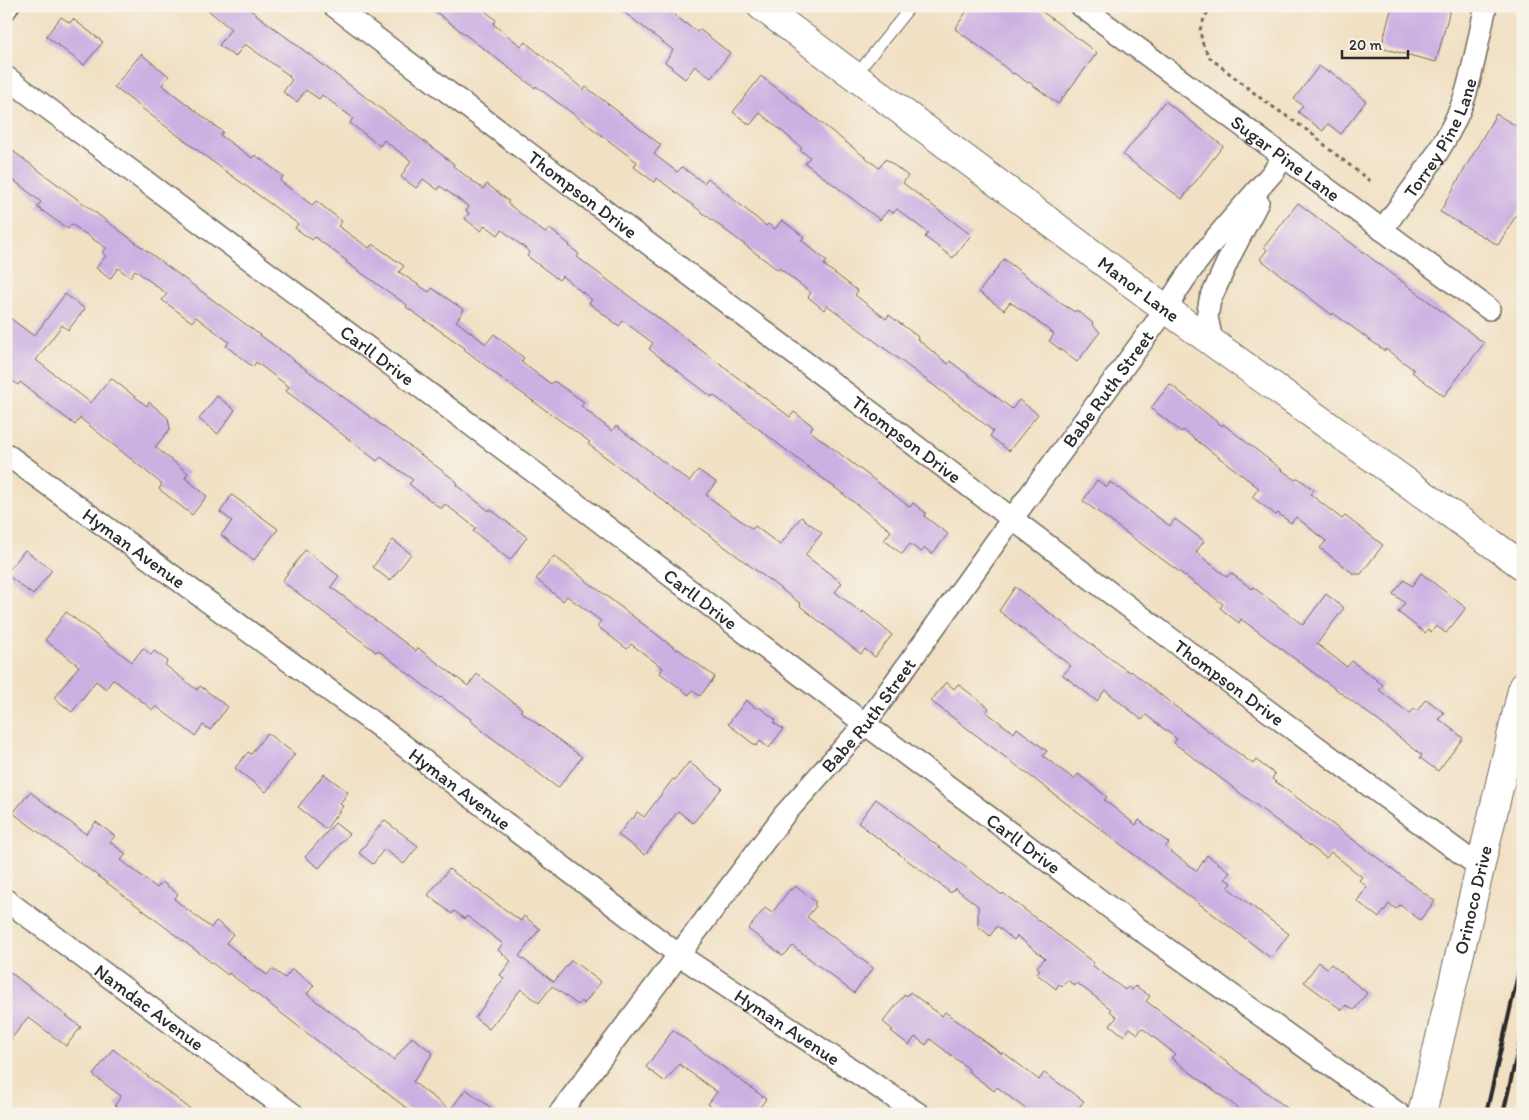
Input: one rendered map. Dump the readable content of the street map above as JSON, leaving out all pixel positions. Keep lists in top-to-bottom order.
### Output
{
  "streets": {
    "street": [
      "Torrey Pine Lane",
      "Sugar Pine Lane",
      "Thompson Drive",
      "Manor Lane",
      "Carll Drive",
      "Babe Ruth Street",
      "Hyman Avenue",
      "Orinoco Drive",
      "Namdac Avenue"
    ]
  },
  "crossings": [
    ["Torrey Pine Lane", "Sugar Pine Lane"],
    ["Sugar Pine Lane", "Babe Ruth Street"],
    ["Thompson Drive", "Babe Ruth Street"],
    ["Thompson Drive", "Orinoco Drive"],
    ["Manor Lane", "Babe Ruth Street"],
    ["Carll Drive", "Babe Ruth Street"],
    ["Babe Ruth Street", "Hyman Avenue"]
  ],
  "scale_bar": "20 m"
}
